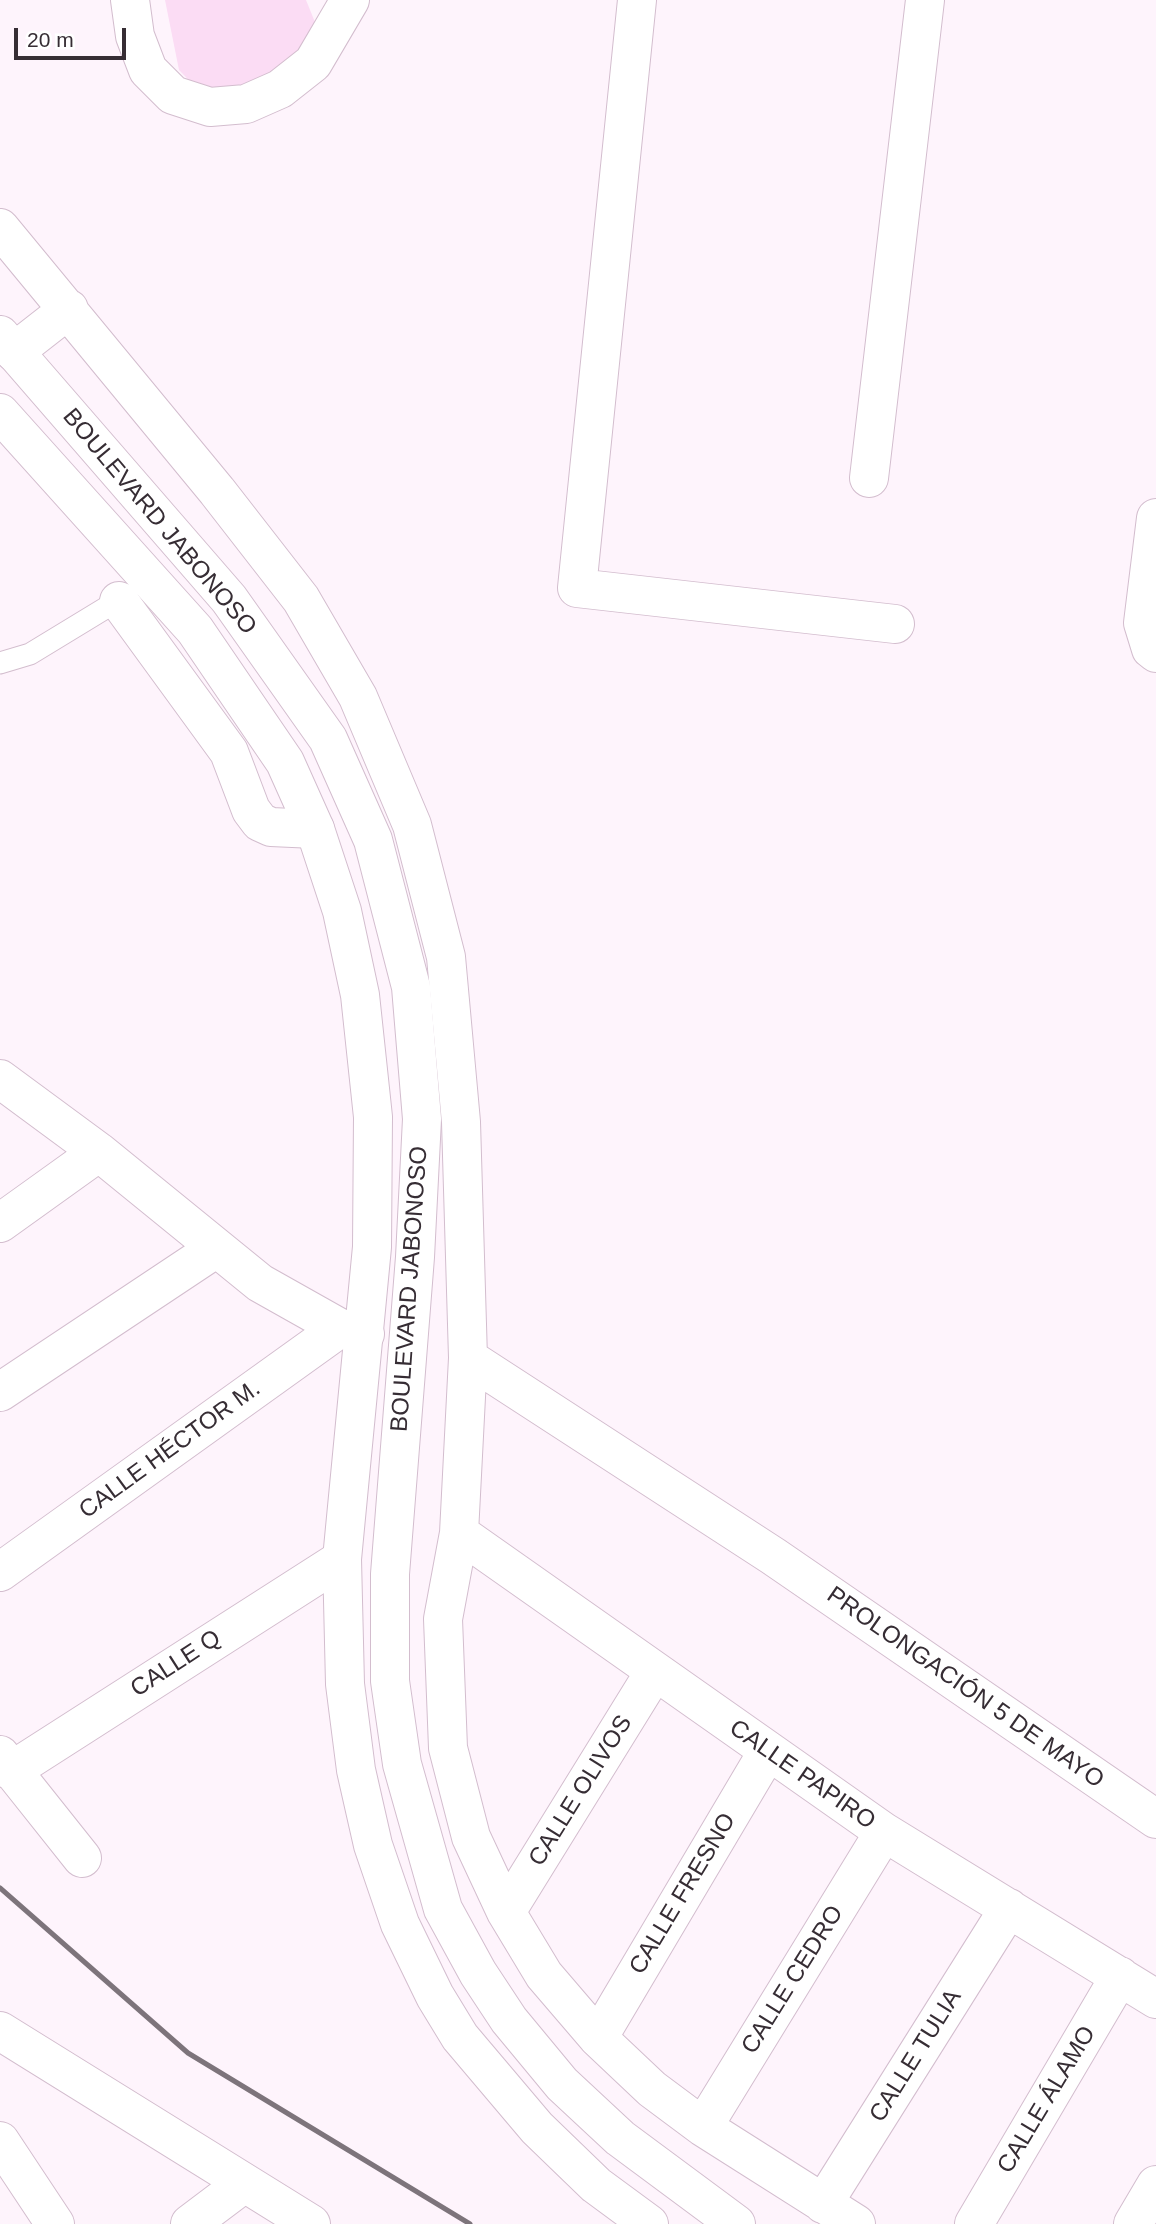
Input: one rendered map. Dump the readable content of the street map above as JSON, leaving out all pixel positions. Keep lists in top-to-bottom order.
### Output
{
  "streets": {
    "street": [
      "BOULEVARD JABONOSO",
      "CALLE HÉCTOR M.",
      "CALLE Q",
      "PROLONGACIÓN 5 DE MAYO",
      "CALLE PAPIRO",
      "CALLE OLIVOS",
      "CALLE FRESNO",
      "CALLE CEDRO",
      "CALLE TULIA",
      "CALLE ÁLAMO"
    ]
  },
  "crossings": [
    ["BOULEVARD JABONOSO", "CALLE HÉCTOR M."],
    ["BOULEVARD JABONOSO", "CALLE Q"],
    ["CALLE PAPIRO", "CALLE OLIVOS"],
    ["CALLE PAPIRO", "CALLE FRESNO"],
    ["CALLE PAPIRO", "CALLE CEDRO"],
    ["CALLE PAPIRO", "CALLE TULIA"],
    ["CALLE PAPIRO", "CALLE ÁLAMO"]
  ],
  "scale_bar": "20 m"
}
